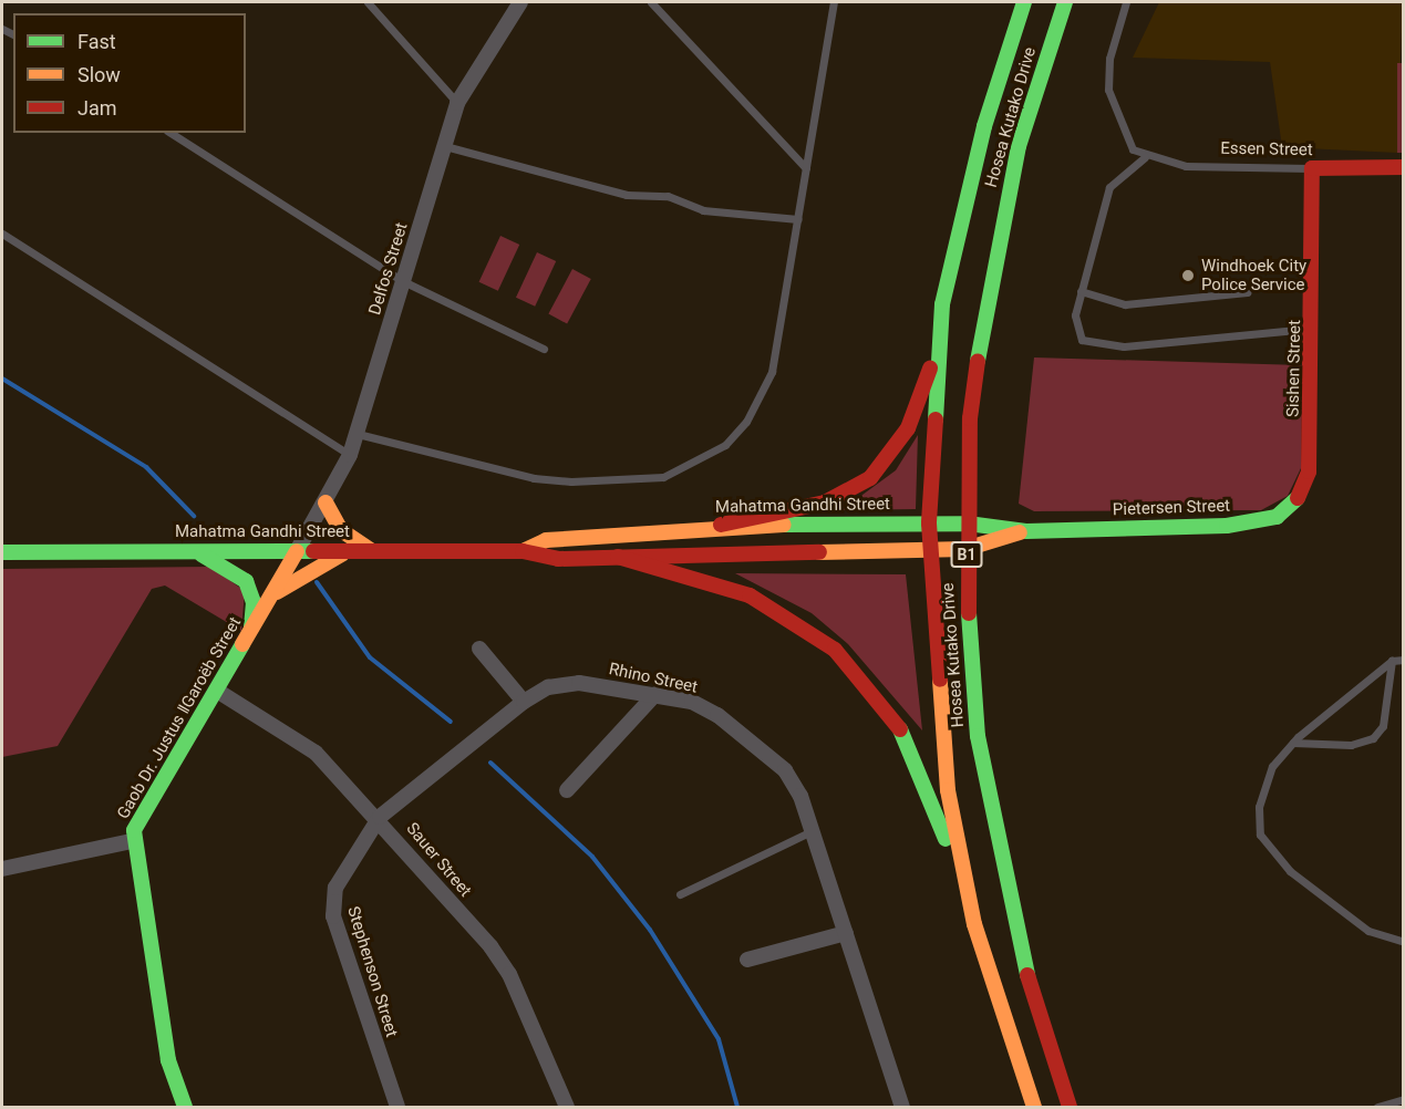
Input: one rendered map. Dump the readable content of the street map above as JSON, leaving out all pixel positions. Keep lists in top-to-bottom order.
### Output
{
  "streets": {
    "main road": [
      "Hosea Kutako Drive",
      "Essen Street",
      "Sishen Street",
      "Mahatma Gandhi Street",
      "Pietersen Street",
      "B1",
      "Gaob Dr. Justus ǁGaroëb Street"
    ],
    "street": [
      "Delfos Street",
      "Rhino Street",
      "Sauer Street",
      "Stephenson Street"
    ]
  },
  "crossings": [
    ["Hosea Kutako Drive", "Mahatma Gandhi Street"],
    ["Hosea Kutako Drive", "Pietersen Street"],
    ["Essen Street", "Sishen Street"],
    ["Delfos Street", "Mahatma Gandhi Street"],
    ["Delfos Street", "Gaob Dr. Justus ǁGaroëb Street"],
    ["Sishen Street", "Pietersen Street"],
    ["Mahatma Gandhi Street", "Pietersen Street"],
    ["Mahatma Gandhi Street", "Gaob Dr. Justus ǁGaroëb Street"],
    ["Rhino Street", "Sauer Street"],
    ["Rhino Street", "Stephenson Street"],
    ["Gaob Dr. Justus ǁGaroëb Street", "Sauer Street"],
    ["Sauer Street", "Stephenson Street"]
  ],
  "places": ["Windhoek City Police Service"],
  "legend": ["Fast", "Slow", "Jam"]
}
